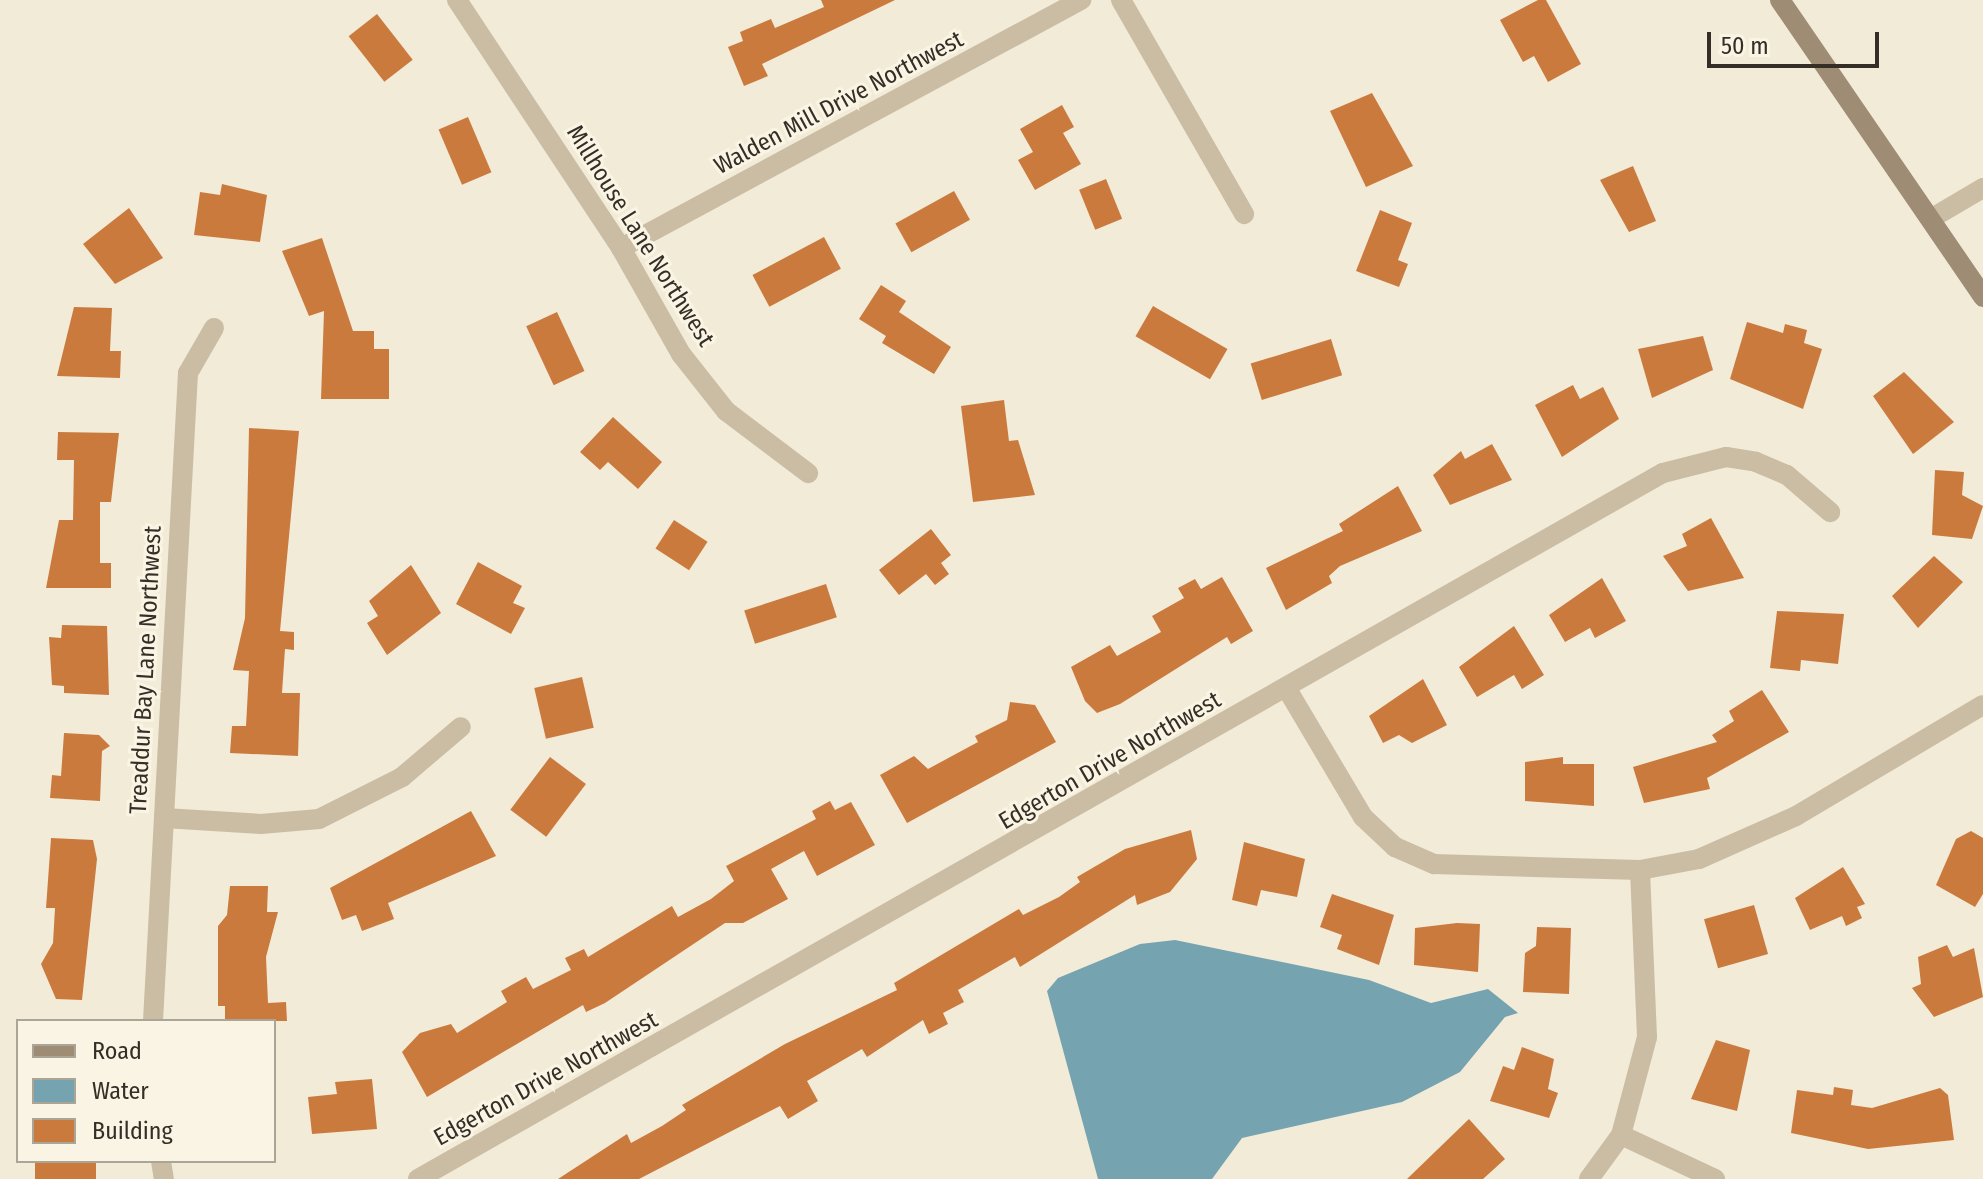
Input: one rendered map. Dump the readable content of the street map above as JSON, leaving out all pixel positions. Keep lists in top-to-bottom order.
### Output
{
  "streets": {
    "street": [
      "Walden Mill Drive Northwest",
      "Millhouse Lane Northwest",
      "Treaddur Bay Lane Northwest",
      "Edgerton Drive Northwest"
    ]
  },
  "crossings": [
    ["Walden Mill Drive Northwest", "Millhouse Lane Northwest"]
  ],
  "legend": ["Road", "Water", "Building"],
  "scale_bar": "50 m"
}
